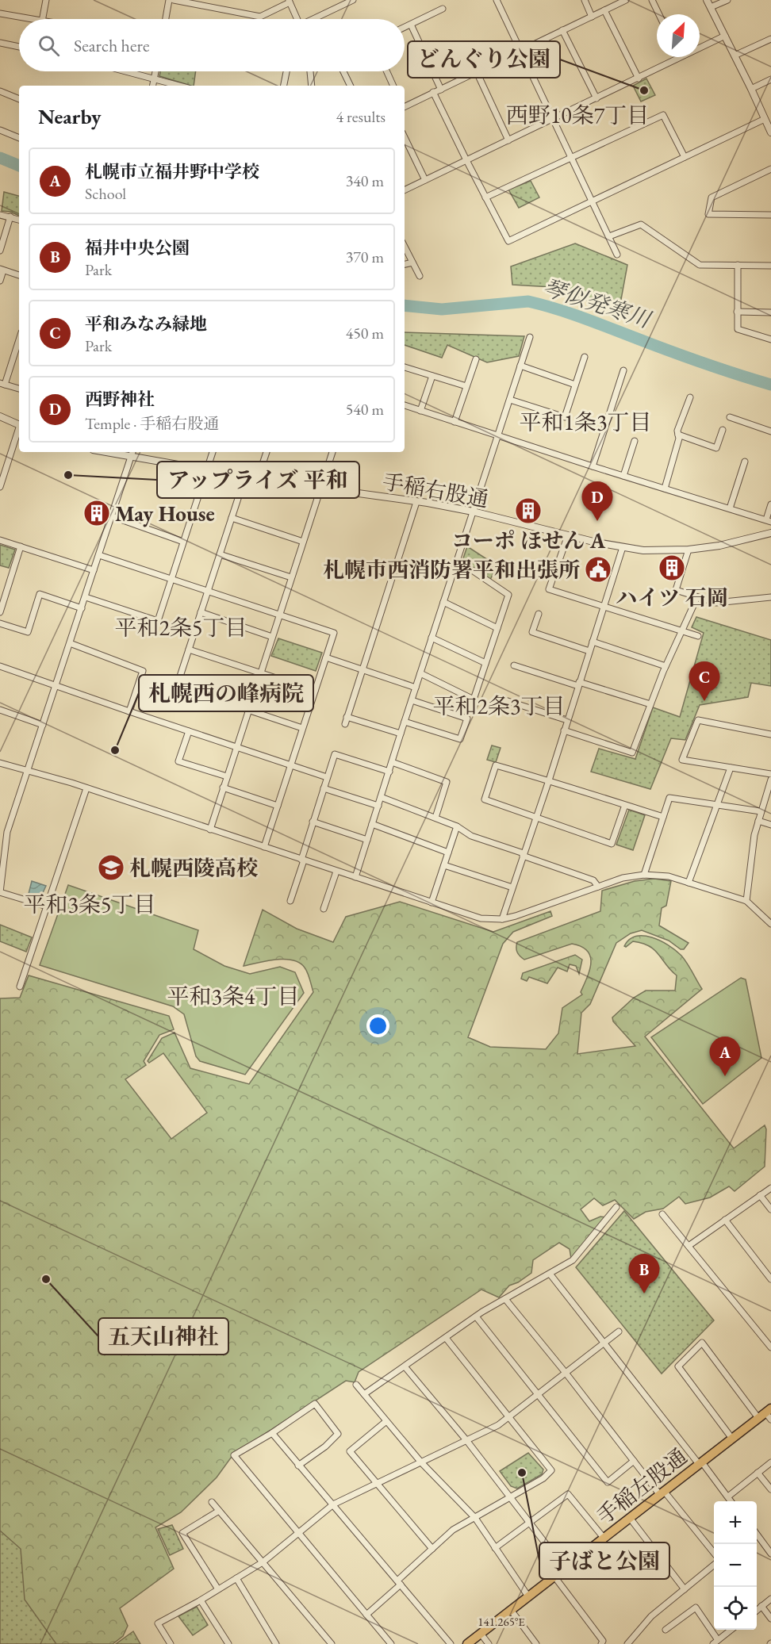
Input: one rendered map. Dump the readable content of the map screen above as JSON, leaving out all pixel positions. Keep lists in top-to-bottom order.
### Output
{
  "streets": {
    "main road": ["手稲左股通"],
    "street": ["手稲右股通"]
  },
  "districts": [
    "西野10条7丁目",
    "平和1条3丁目",
    "平和2条5丁目",
    "平和2条3丁目",
    "平和3条5丁目",
    "平和3条4丁目"
  ],
  "water": ["琴似発寒川"],
  "places": {
    "other": [
      "どんぐり公園",
      "アップライズ 平和",
      "札幌西の峰病院",
      "五天山神社",
      "子ばと公園"
    ],
    "building": ["コーポ ほせん A", "May House", "ハイツ 石岡"],
    "public building": ["札幌市西消防署平和出張所"],
    "school or university": ["札幌西陵高校"]
  },
  "north": "top right",
  "page": {
    "search": "Search here",
    "heading": ["Nearby", "4 results"],
    "list": [
      {
        "mark": "A",
        "name": "札幌市立福井野中学校",
        "note": "School",
        "value": "340 m"
      },
      {
        "mark": "B",
        "name": "福井中央公園",
        "note": "Park",
        "value": "370 m"
      },
      {
        "mark": "C",
        "name": "平和みなみ緑地",
        "note": "Park",
        "value": "450 m"
      },
      {
        "mark": "D",
        "name": "西野神社",
        "note": "Temple · 手稲右股通",
        "value": "540 m"
      }
    ],
    "pins": [
      "D",
      "C",
      "A",
      "B"
    ],
    "map_buttons": ["+", "−"]
  },
  "coordinates": ["141.265°E"]
}
